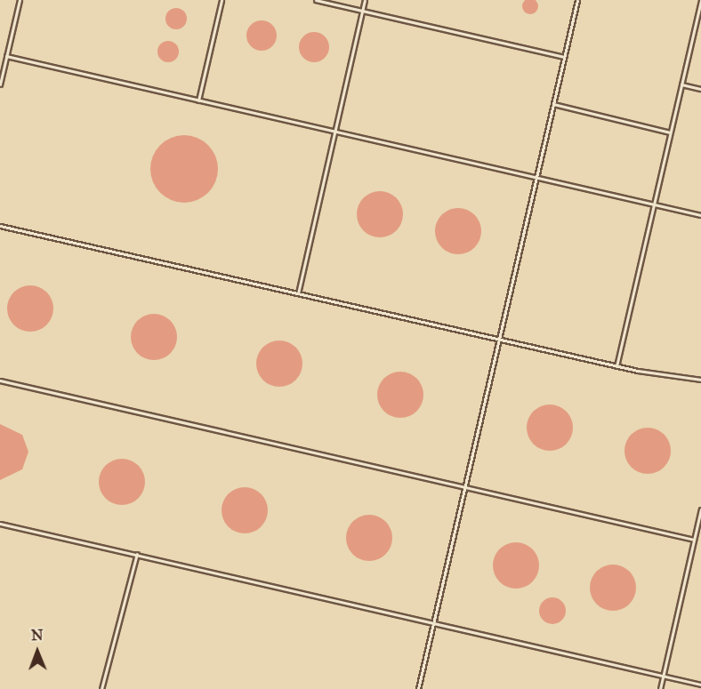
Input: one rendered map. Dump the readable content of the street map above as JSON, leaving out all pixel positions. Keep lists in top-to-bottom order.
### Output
{
  "north": "top"
}
